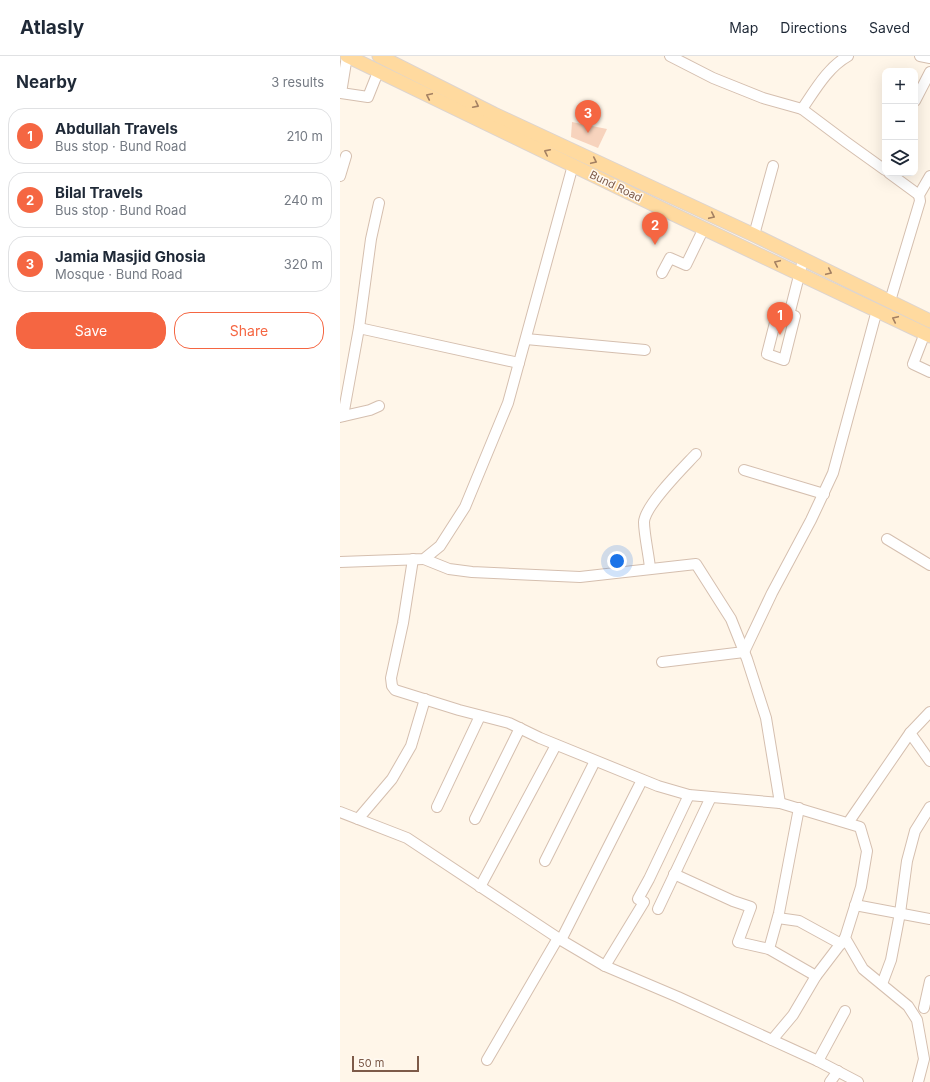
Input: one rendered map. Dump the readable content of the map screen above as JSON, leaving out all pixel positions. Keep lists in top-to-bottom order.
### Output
{
  "streets": {
    "main road": ["Bund Road"]
  },
  "scale_bar": "50 m",
  "page": {
    "header": "Atlasly",
    "nav": ["Map", "Directions", "Saved"],
    "heading": ["Nearby", "3 results"],
    "map_buttons": ["+", "−"],
    "pins": ["3", "2", "1"],
    "list": [
      {
        "mark": "1",
        "name": "Abdullah Travels",
        "note": "Bus stop · Bund Road",
        "value": "210 m"
      },
      {
        "mark": "2",
        "name": "Bilal Travels",
        "note": "Bus stop · Bund Road",
        "value": "240 m"
      },
      {
        "mark": "3",
        "name": "Jamia Masjid Ghosia",
        "note": "Mosque · Bund Road",
        "value": "320 m"
      }
    ],
    "buttons": ["Save", "Share"],
    "scale": "50 m"
  }
}
